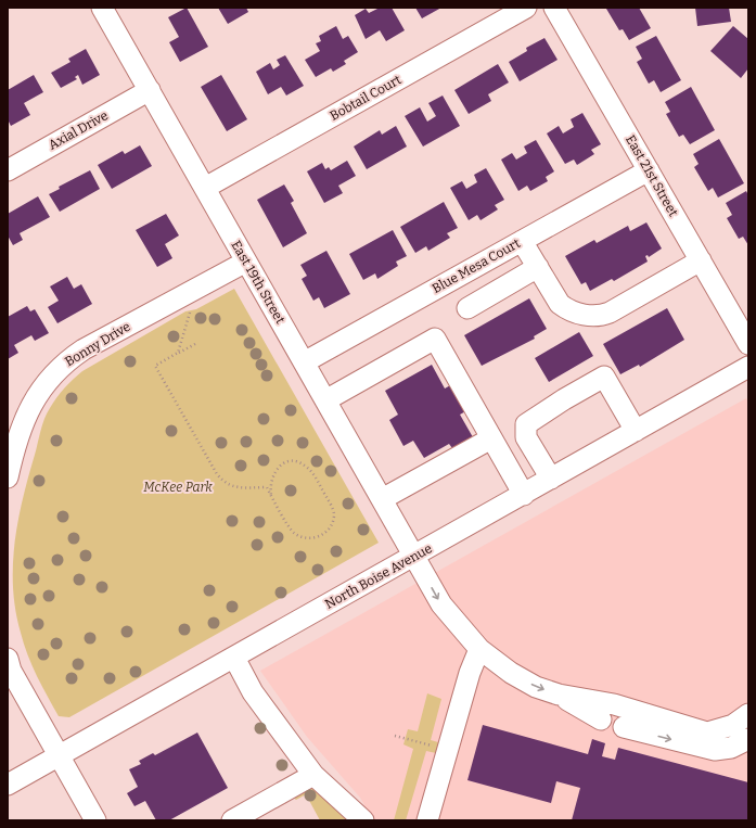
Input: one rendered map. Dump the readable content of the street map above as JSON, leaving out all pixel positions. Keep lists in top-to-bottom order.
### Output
{
  "streets": {
    "street": [
      "Bobtail Court",
      "Axial Drive",
      "East 21st Street",
      "Blue Mesa Court",
      "East 19th Street",
      "Bonny Drive",
      "North Boise Avenue"
    ]
  },
  "crossings": [
    ["Bobtail Court", "East 19th Street"],
    ["Axial Drive", "East 19th Street"],
    ["East 21st Street", "Blue Mesa Court"],
    ["Blue Mesa Court", "East 19th Street"],
    ["East 19th Street", "Bonny Drive"],
    ["East 19th Street", "North Boise Avenue"]
  ],
  "parks": ["McKee Park"]
}
